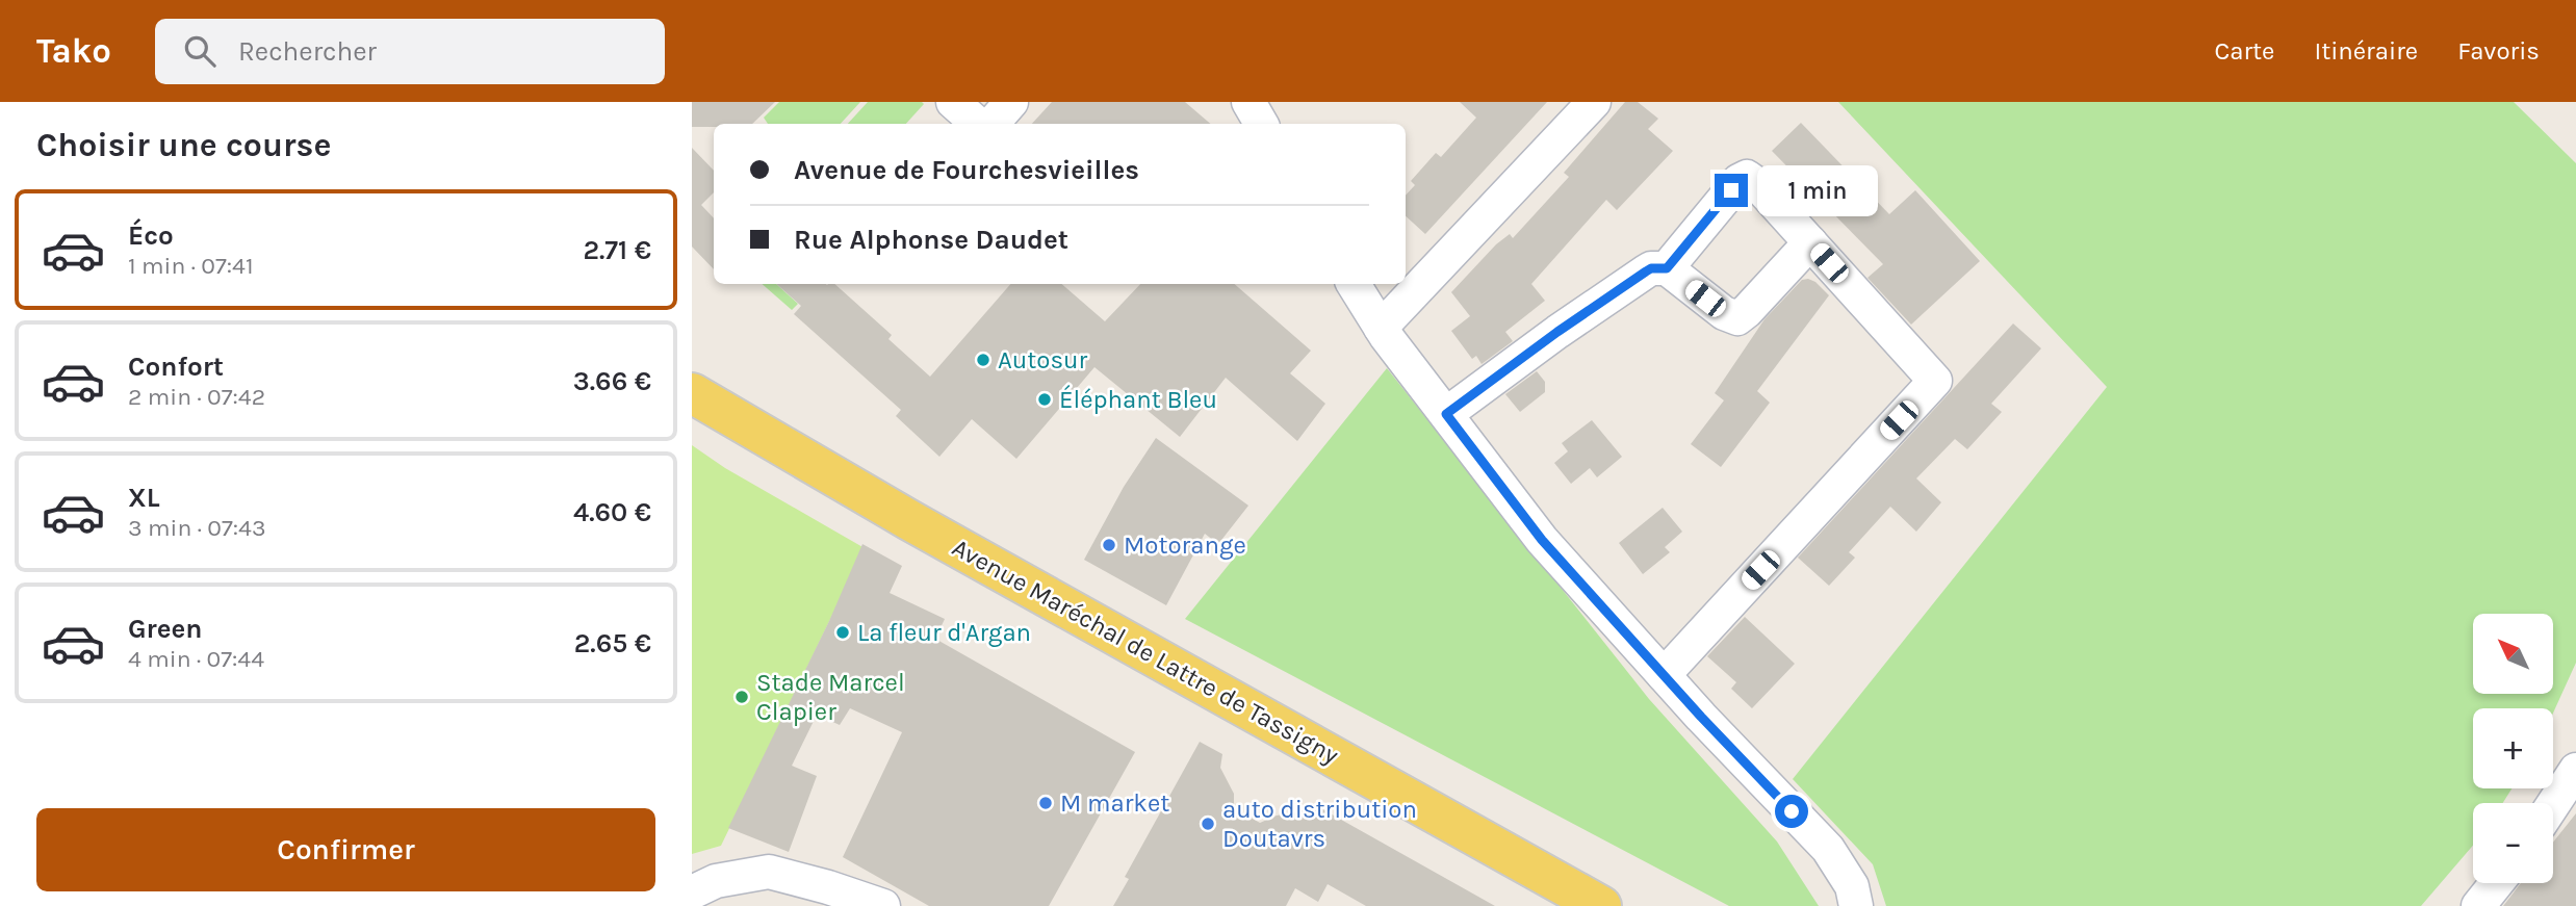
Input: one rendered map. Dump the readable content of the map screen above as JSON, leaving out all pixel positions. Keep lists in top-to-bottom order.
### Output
{
  "streets": {
    "main road": ["Avenue Maréchal de Lattre de Tassigny"]
  },
  "places": [
    "Autosur",
    "Éléphant Bleu",
    "Motorange",
    "La fleur d'Argan",
    "Stade Marcel Clapier",
    "M market",
    "auto distribution Doutavrs"
  ],
  "north": "top left",
  "page": {
    "header": "Tako",
    "search": "Rechercher",
    "nav": ["Carte", "Itinéraire", "Favoris"],
    "heading": "Choisir une course",
    "banner": ["Avenue de Fourchesvieilles", "Rue Alphonse Daudet"],
    "bubble": "1 min",
    "list": [
      {
        "name": "Éco",
        "note": "1 min · 07:41",
        "value": "2.71 €"
      },
      {
        "name": "Confort",
        "note": "2 min · 07:42",
        "value": "3.66 €"
      },
      {
        "name": "XL",
        "note": "3 min · 07:43",
        "value": "4.60 €"
      },
      {
        "name": "Green",
        "note": "4 min · 07:44",
        "value": "2.65 €"
      }
    ],
    "map_buttons": ["+", "−"],
    "buttons": "Confirmer"
  }
}
